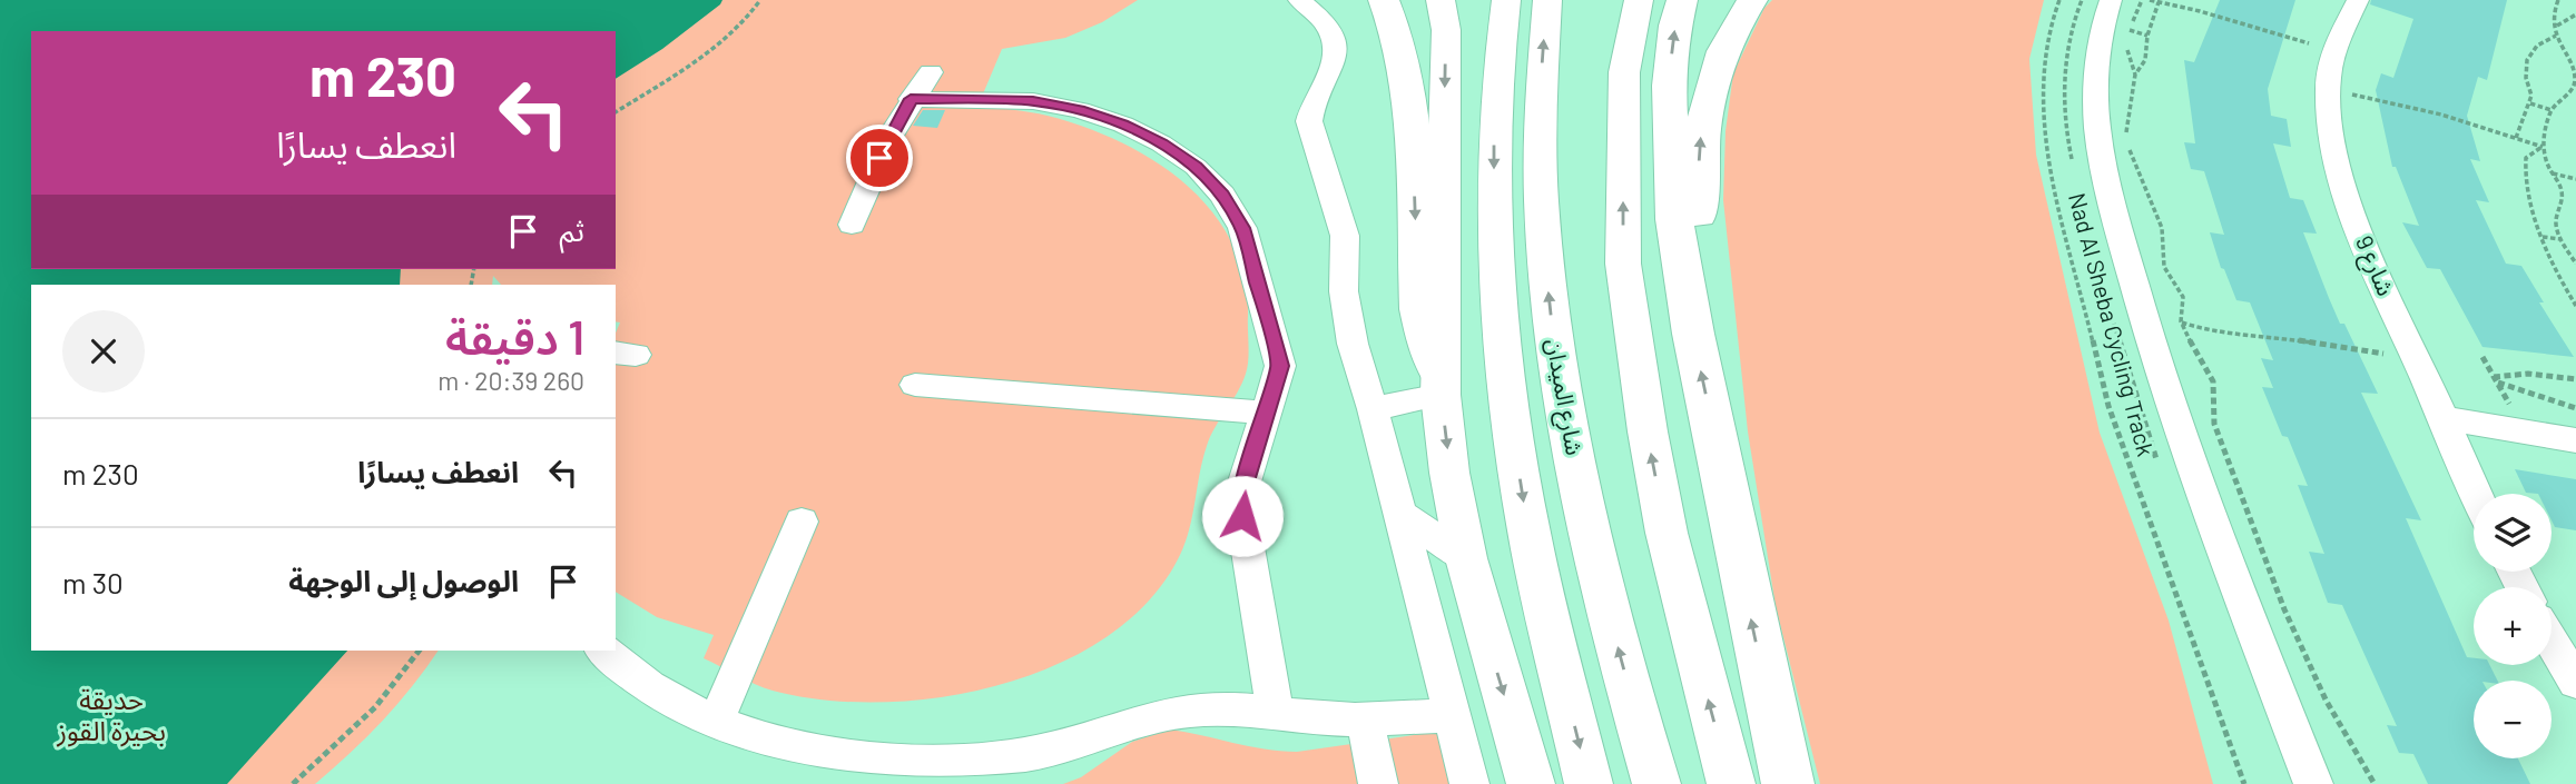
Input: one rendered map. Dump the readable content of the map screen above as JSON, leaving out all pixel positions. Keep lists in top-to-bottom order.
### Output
{
  "streets": {
    "main road": ["شارع الميدان"],
    "street": ["شارع 9"],
    "path": ["Nad Al Sheba Cycling Track"]
  },
  "parks": ["حديقة بحيرة القوز"],
  "page": {
    "turn": ["230 m", "انعطف يسارًا"],
    "then": "ثم",
    "heading": ["1 دقيقة", "260 m · 20:39"],
    "list": [
      {
        "name": "انعطف يسارًا",
        "value": "230 m"
      },
      {
        "name": "الوصول إلى الوجهة",
        "value": "30 m"
      }
    ],
    "map_buttons": ["+", "−"]
  }
}
